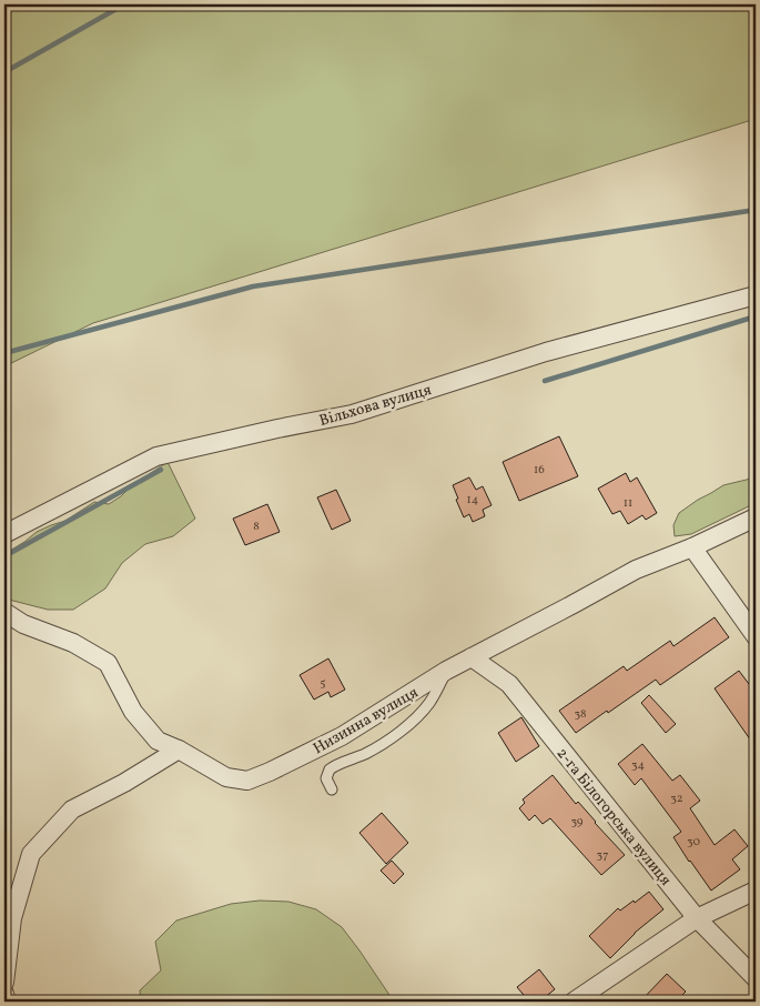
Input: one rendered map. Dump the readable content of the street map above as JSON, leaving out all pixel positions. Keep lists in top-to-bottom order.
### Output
{
  "streets": {
    "street": ["Вільхова вулиця", "Низинна вулиця", "2-га Білогорська вулиця"]
  },
  "crossings": [
    ["Низинна вулиця", "2-га Білогорська вулиця"]
  ],
  "house_numbers": [
    "16",
    "14",
    "11",
    "8",
    "5",
    "38",
    "34",
    "32",
    "39",
    "30",
    "37"
  ]
}
